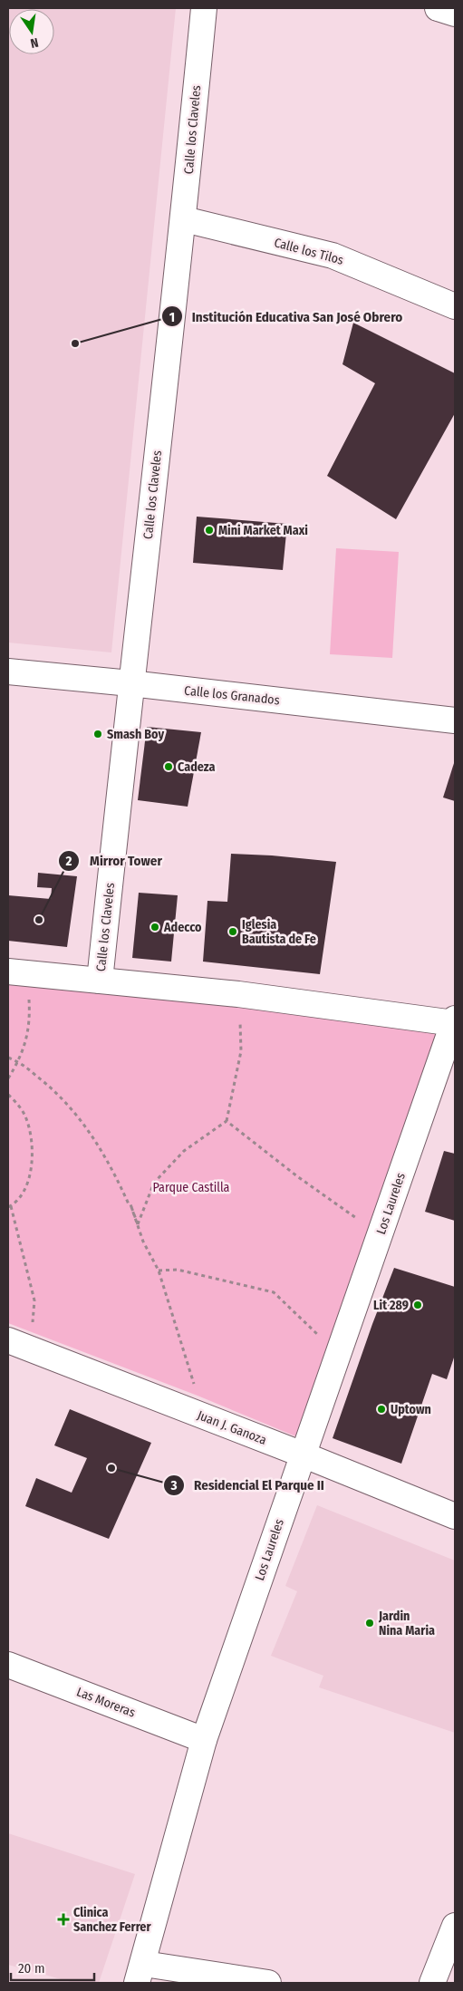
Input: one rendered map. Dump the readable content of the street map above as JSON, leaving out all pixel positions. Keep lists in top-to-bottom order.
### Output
{
  "streets": {
    "street": [
      "Calle los Claveles",
      "Calle los Tilos",
      "Calle los Granados",
      "Los Laureles",
      "Juan J. Ganoza",
      "Las Moreras"
    ]
  },
  "crossings": [
    ["Calle los Claveles", "Calle los Tilos"],
    ["Calle los Claveles", "Calle los Granados"],
    ["Los Laureles", "Juan J. Ganoza"],
    ["Los Laureles", "Las Moreras"]
  ],
  "parks": ["Parque Castilla"],
  "places": {
    "other": [
      "Institución Educativa San José Obrero",
      "Mini Market Maxi",
      "Smash Boy",
      "Cadeza",
      "Mirror Tower",
      "Adecco",
      "Iglesia Bautista de Fe",
      "Lit 289",
      "Uptown",
      "Residencial El Parque II",
      "Jardin Nina Maria"
    ],
    "health": ["Clinica Sanchez Ferrer"]
  },
  "scale_bar": "20 m",
  "north": "bottom"
}
